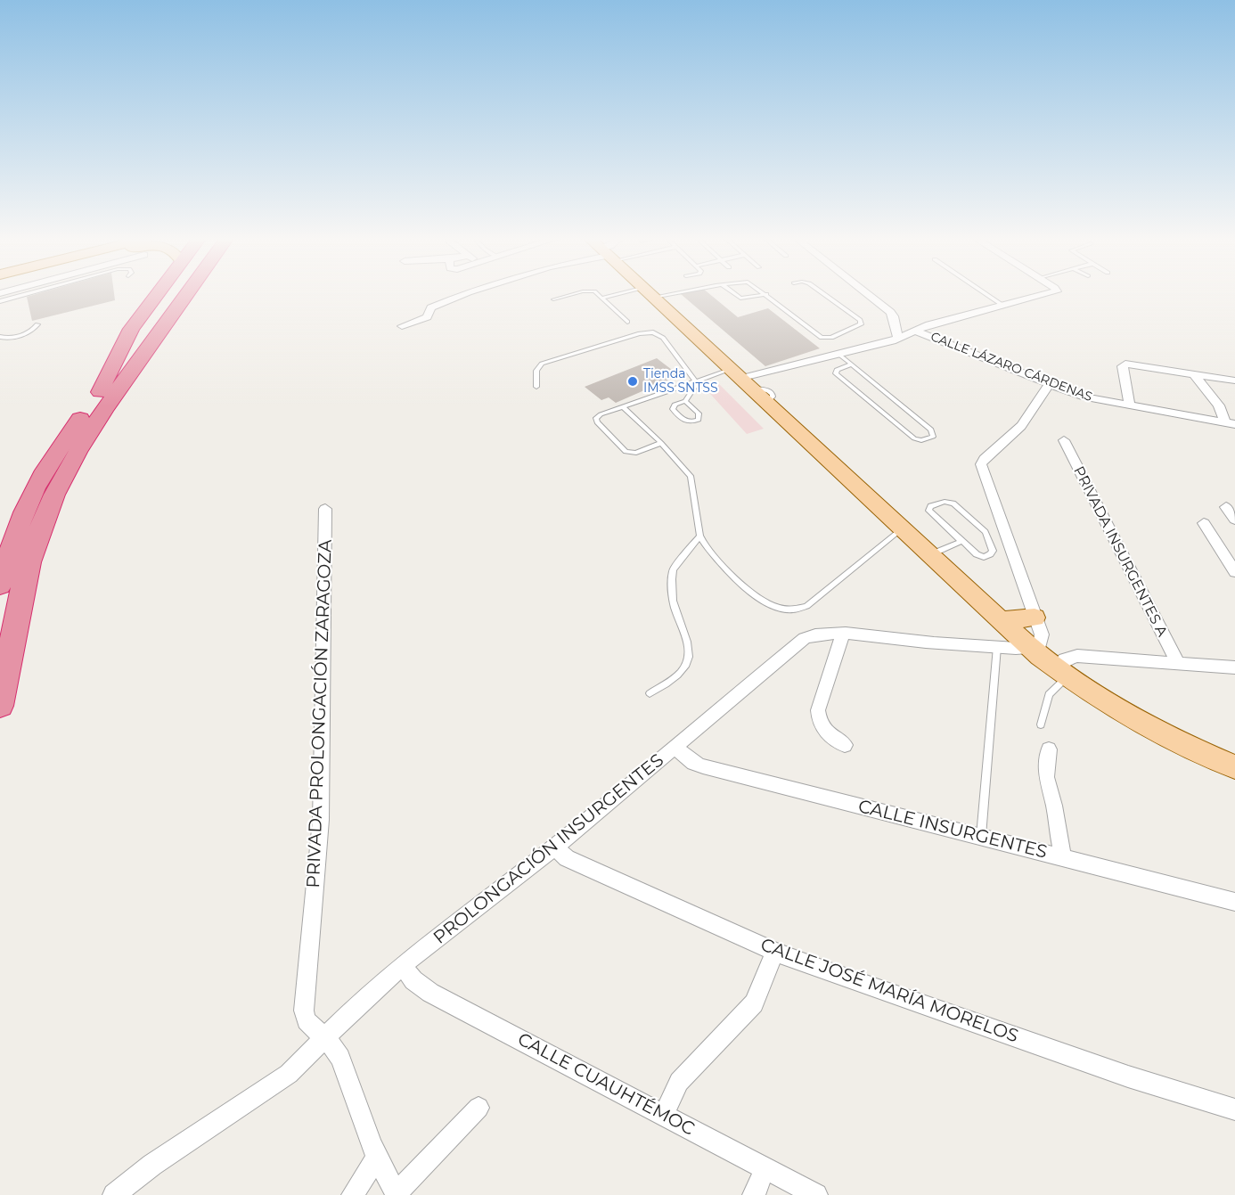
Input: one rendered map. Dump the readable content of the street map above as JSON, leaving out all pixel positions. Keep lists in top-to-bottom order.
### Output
{
  "streets": {
    "street": [
      "CALLE LÁZARO CÁRDENAS",
      "PRIVADA INSURGENTES A",
      "PRIVADA PROLONGACIÓN ZARAGOZA",
      "CALLE INSURGENTES",
      "PROLONGACIÓN INSURGENTES",
      "CALLE JOSÉ MARÍA MORELOS",
      "CALLE CUAUHTÉMOC"
    ]
  },
  "crossings": [
    ["PRIVADA PROLONGACIÓN ZARAGOZA", "PROLONGACIÓN INSURGENTES"],
    ["CALLE INSURGENTES", "PROLONGACIÓN INSURGENTES"],
    ["PROLONGACIÓN INSURGENTES", "CALLE JOSÉ MARÍA MORELOS"],
    ["PROLONGACIÓN INSURGENTES", "CALLE CUAUHTÉMOC"]
  ],
  "places": ["Tienda IMSS SNTSS"]
}
